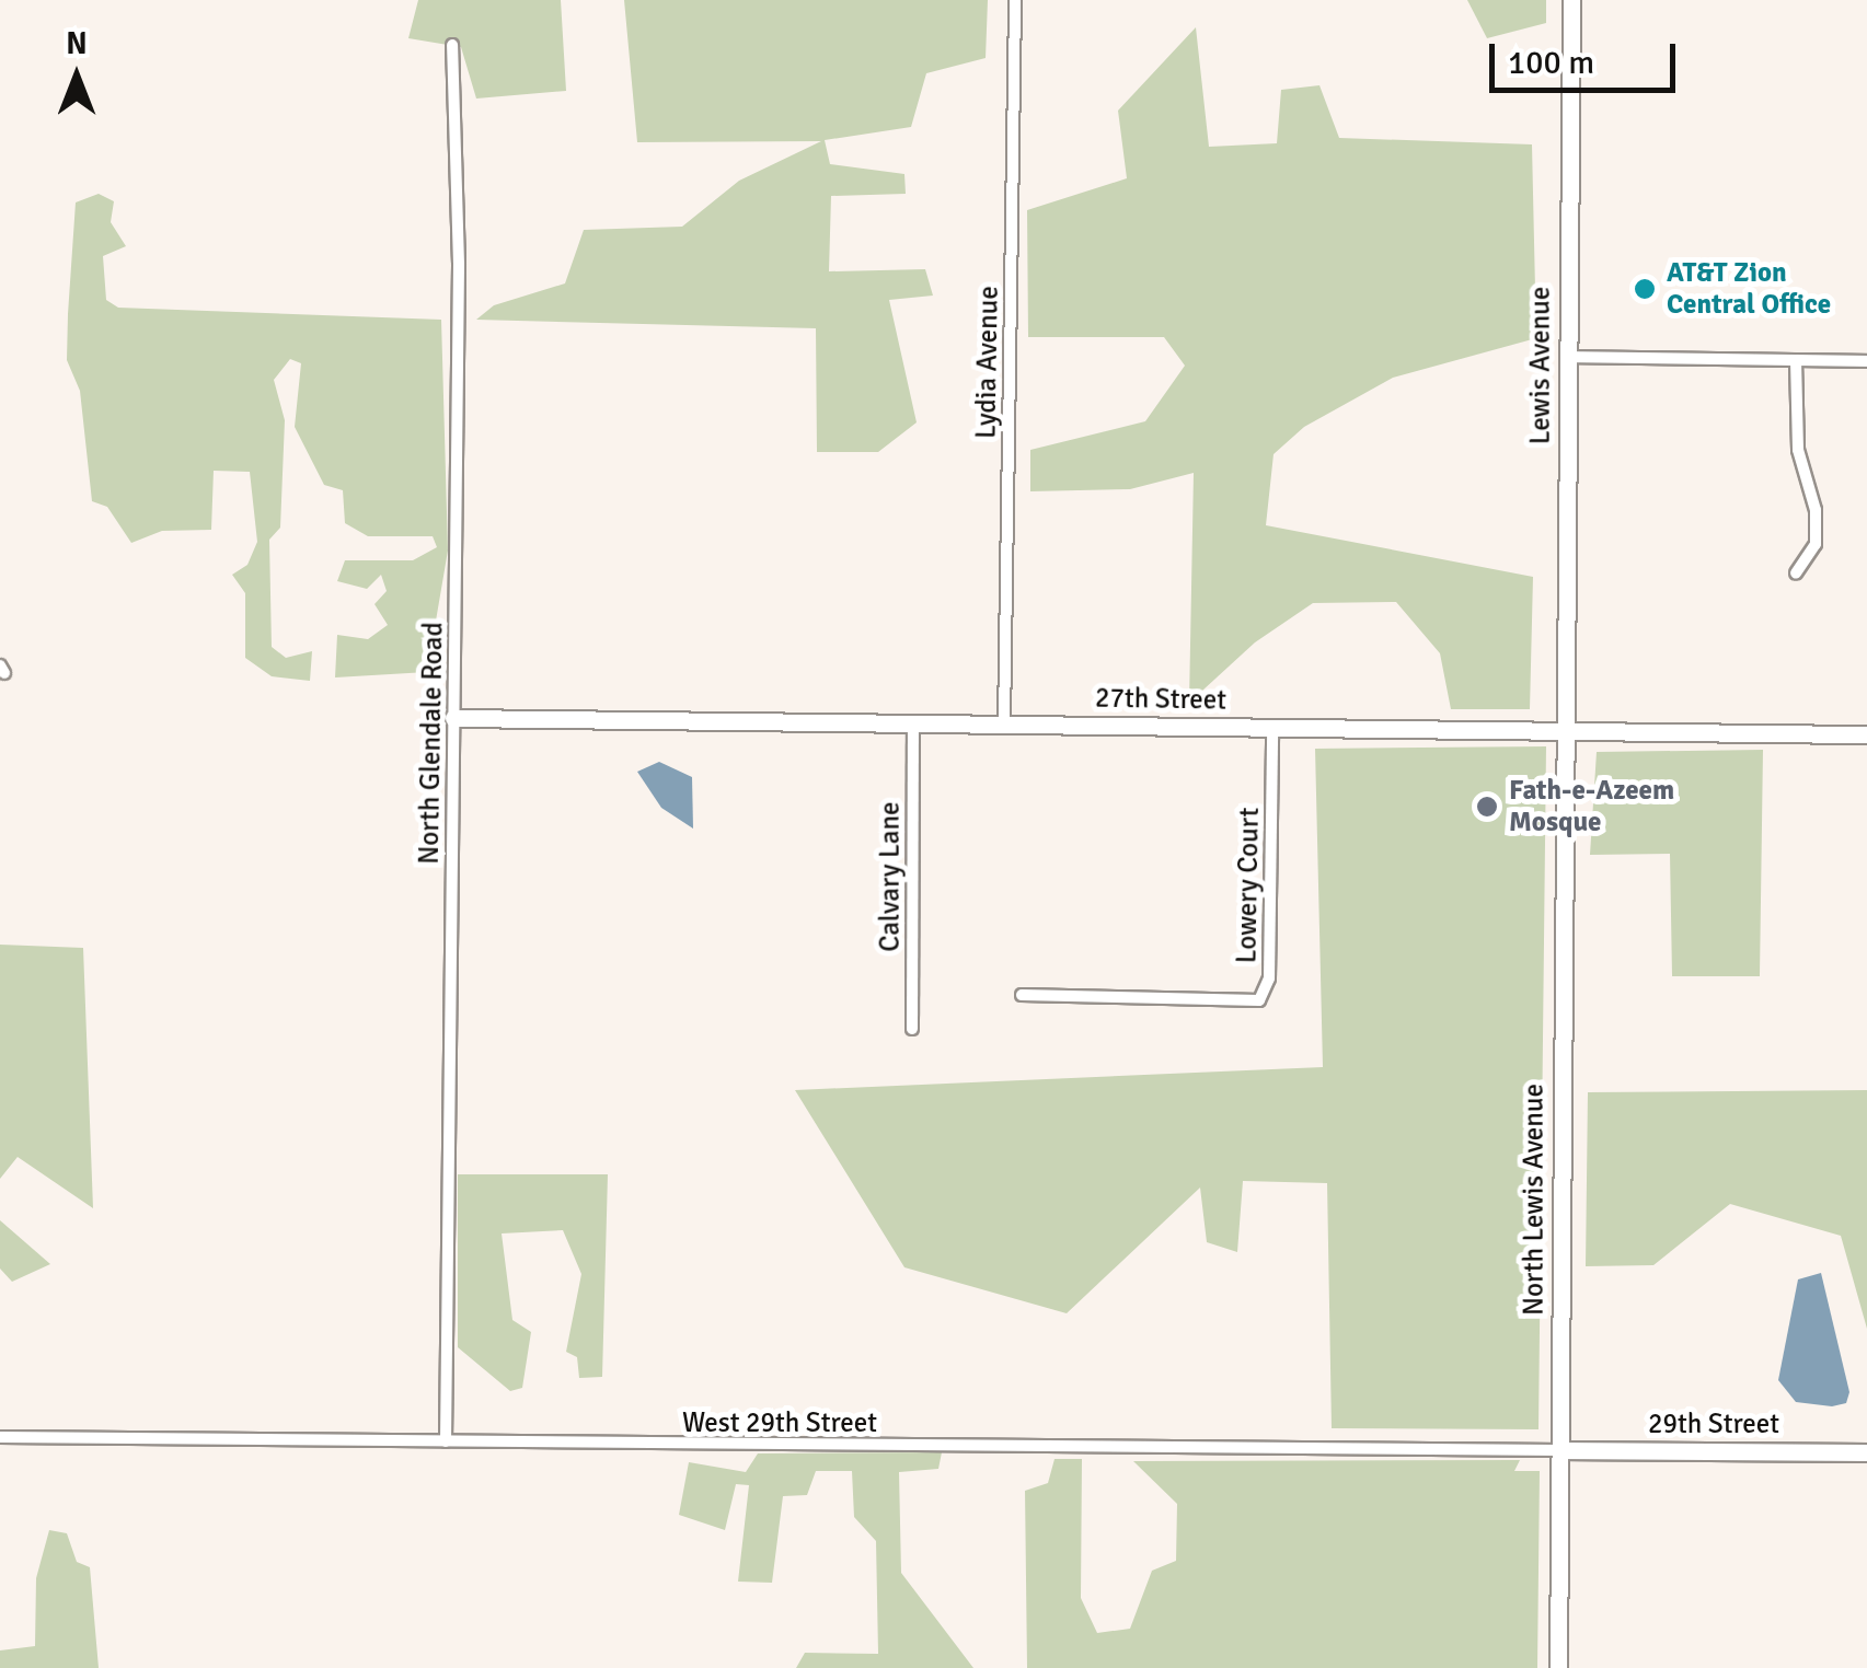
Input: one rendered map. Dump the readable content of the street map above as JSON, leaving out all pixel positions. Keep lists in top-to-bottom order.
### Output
{
  "streets": {
    "street": [
      "Lydia Avenue",
      "Lewis Avenue",
      "27th Street",
      "North Glendale Road",
      "Calvary Lane",
      "Lowery Court",
      "North Lewis Avenue",
      "West 29th Street",
      "29th Street"
    ]
  },
  "crossings": [
    ["Lydia Avenue", "27th Street"],
    ["Lewis Avenue", "27th Street"],
    ["Lewis Avenue", "North Lewis Avenue"],
    ["27th Street", "North Glendale Road"],
    ["27th Street", "Calvary Lane"],
    ["27th Street", "Lowery Court"],
    ["27th Street", "North Lewis Avenue"],
    ["North Glendale Road", "West 29th Street"],
    ["North Lewis Avenue", "West 29th Street"],
    ["North Lewis Avenue", "29th Street"],
    ["West 29th Street", "29th Street"]
  ],
  "places": ["AT&T Zion Central Office", "Fath-e-Azeem Mosque"],
  "scale_bar": "100 m",
  "north": "top"
}
